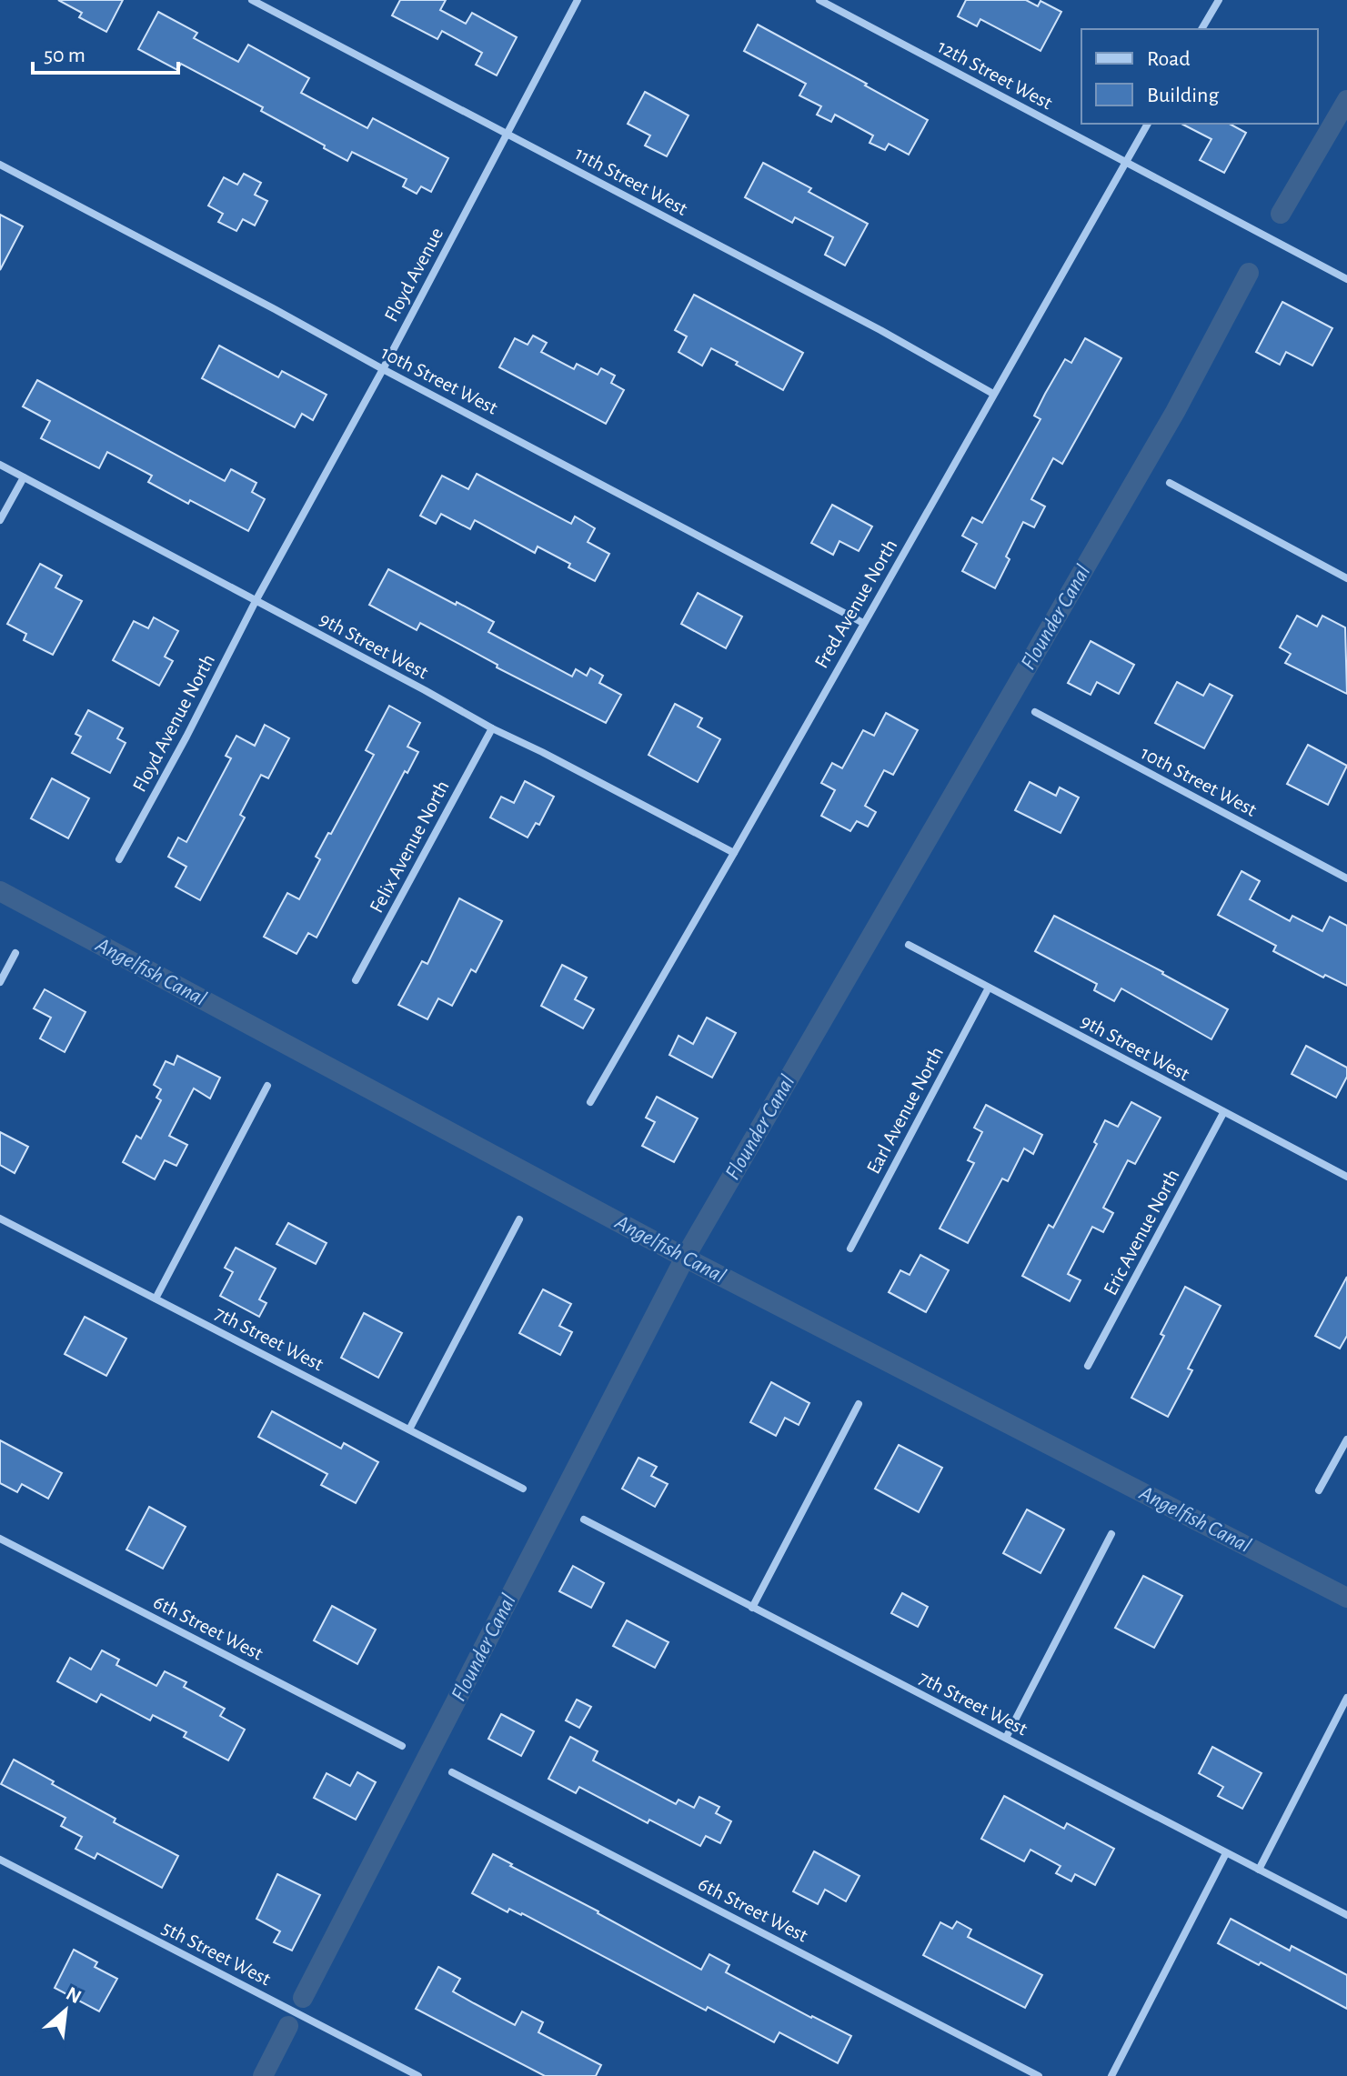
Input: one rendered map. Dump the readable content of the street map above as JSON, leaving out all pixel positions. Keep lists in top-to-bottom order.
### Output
{
  "streets": {
    "street": [
      "12th Street West",
      "11th Street West",
      "Floyd Avenue",
      "10th Street West",
      "Fred Avenue North",
      "9th Street West",
      "Floyd Avenue North",
      "Felix Avenue North",
      "Earl Avenue North",
      "Eric Avenue North",
      "7th Street West",
      "6th Street West",
      "5th Street West"
    ]
  },
  "crossings": [
    ["12th Street West", "Fred Avenue North"],
    ["11th Street West", "Floyd Avenue"],
    ["11th Street West", "Fred Avenue North"],
    ["Floyd Avenue", "10th Street West"],
    ["Floyd Avenue", "9th Street West"],
    ["Floyd Avenue", "Floyd Avenue North"],
    ["10th Street West", "Fred Avenue North"],
    ["Fred Avenue North", "9th Street West"],
    ["9th Street West", "Floyd Avenue North"],
    ["9th Street West", "Felix Avenue North"],
    ["9th Street West", "Earl Avenue North"],
    ["9th Street West", "Eric Avenue North"]
  ],
  "water": ["Flounder Canal", "Angelfish Canal"],
  "legend": ["Road", "Building"],
  "scale_bar": "50 m",
  "north": "top right"
}
